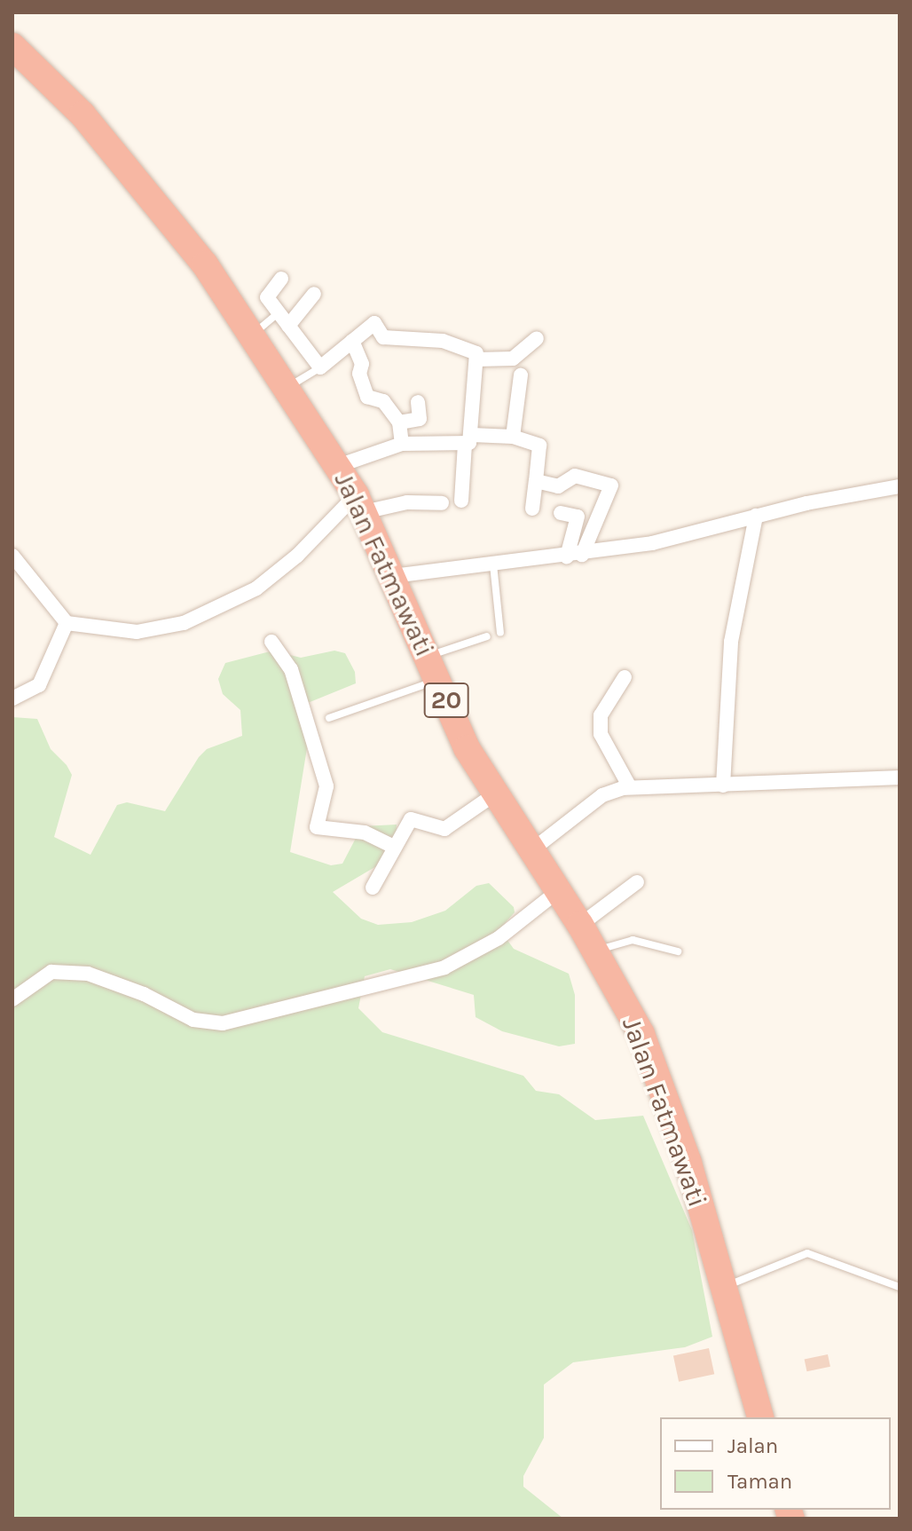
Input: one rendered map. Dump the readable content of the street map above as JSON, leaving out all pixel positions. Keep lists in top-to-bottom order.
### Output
{
  "streets": {
    "highway": ["Jalan Fatmawati", "20"]
  },
  "legend": ["Jalan", "Taman"]
}
